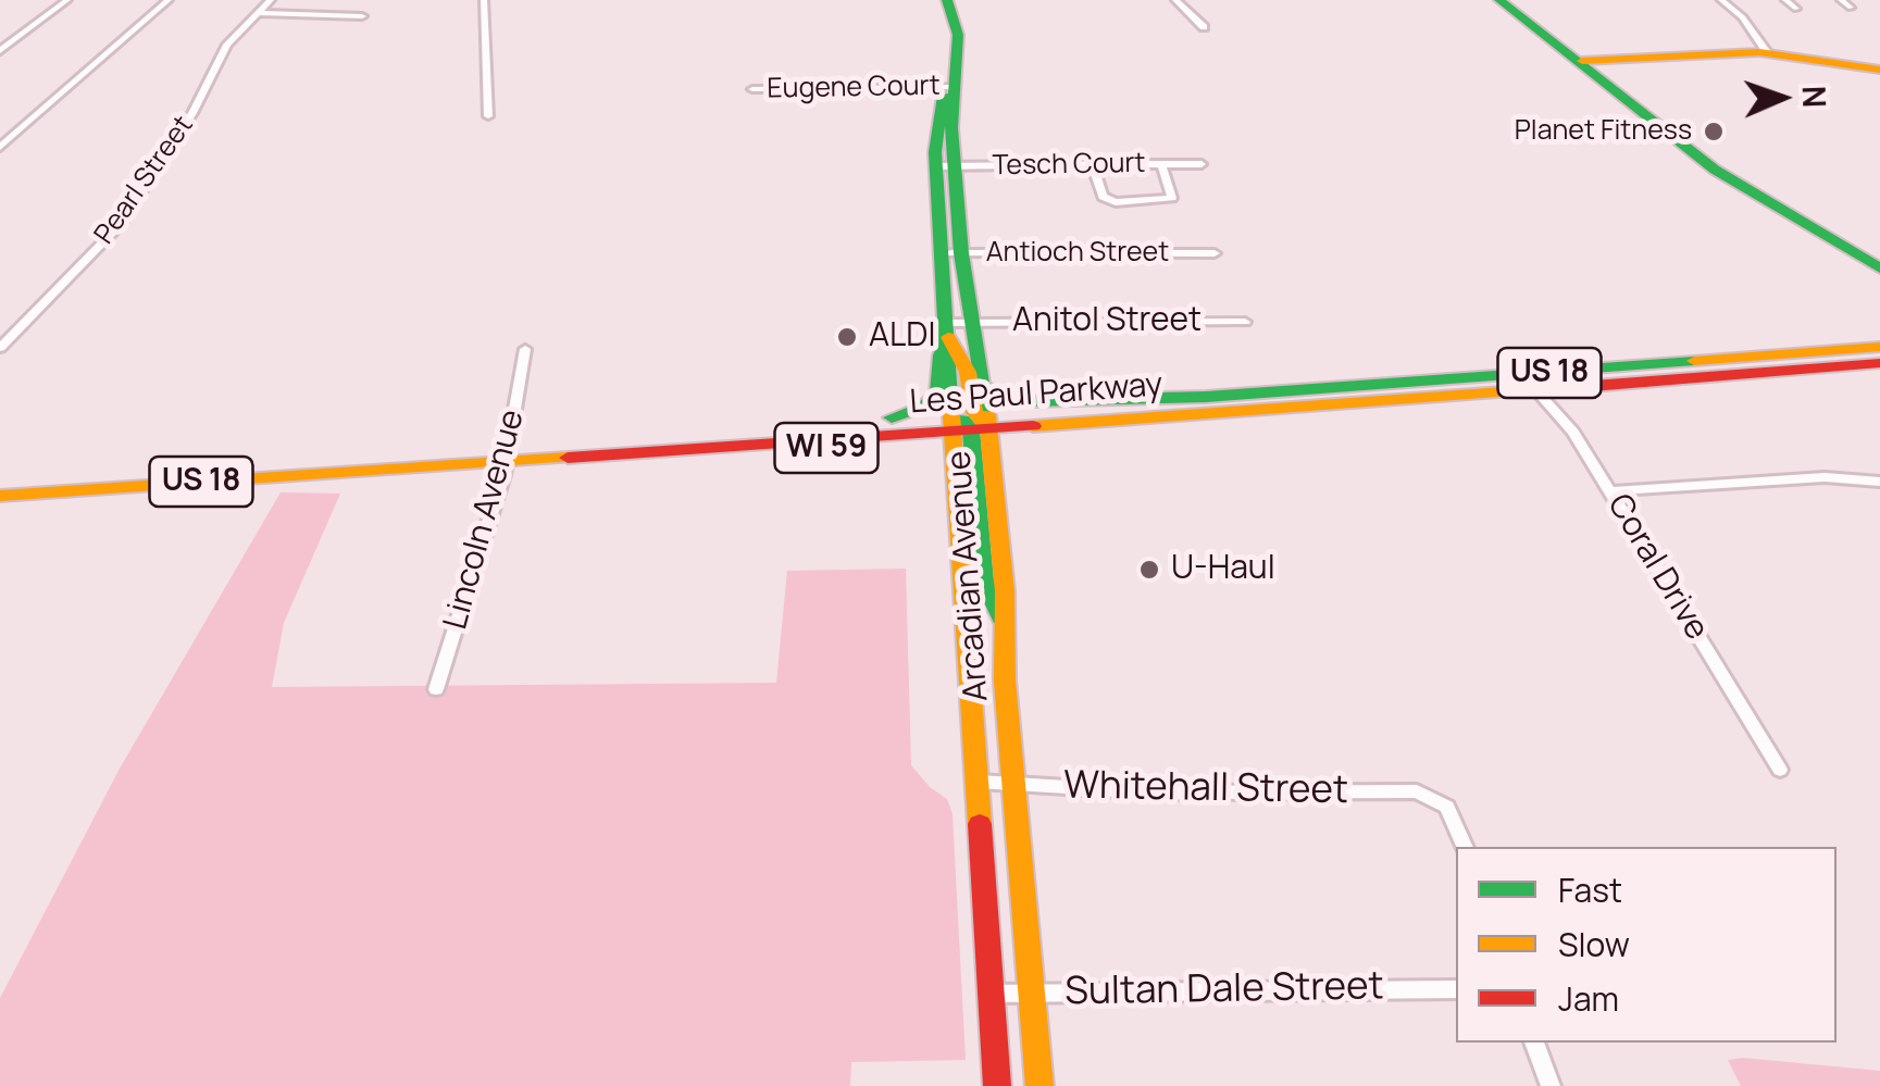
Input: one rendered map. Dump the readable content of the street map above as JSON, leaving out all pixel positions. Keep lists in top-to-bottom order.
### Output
{
  "streets": {
    "main road": [
      "US 18",
      "Les Paul Parkway",
      "WI 59",
      "Arcadian Avenue"
    ],
    "street": [
      "Eugene Court",
      "Tesch Court",
      "Pearl Street",
      "Antioch Street",
      "Anitol Street",
      "Lincoln Avenue",
      "Coral Drive",
      "Whitehall Street",
      "Sultan Dale Street"
    ]
  },
  "crossings": [
    ["Eugene Court", "Arcadian Avenue"],
    ["Tesch Court", "Arcadian Avenue"],
    ["Antioch Street", "Arcadian Avenue"],
    ["Anitol Street", "Arcadian Avenue"],
    ["US 18", "Les Paul Parkway"],
    ["US 18", "WI 59"],
    ["US 18", "Lincoln Avenue"],
    ["Les Paul Parkway", "WI 59"],
    ["Les Paul Parkway", "Coral Drive"],
    ["Les Paul Parkway", "Arcadian Avenue"],
    ["WI 59", "Arcadian Avenue"],
    ["Arcadian Avenue", "Whitehall Street"],
    ["Arcadian Avenue", "Sultan Dale Street"]
  ],
  "places": ["Planet Fitness", "ALDI", "U-Haul"],
  "legend": ["Fast", "Slow", "Jam"],
  "north": "right"
}
